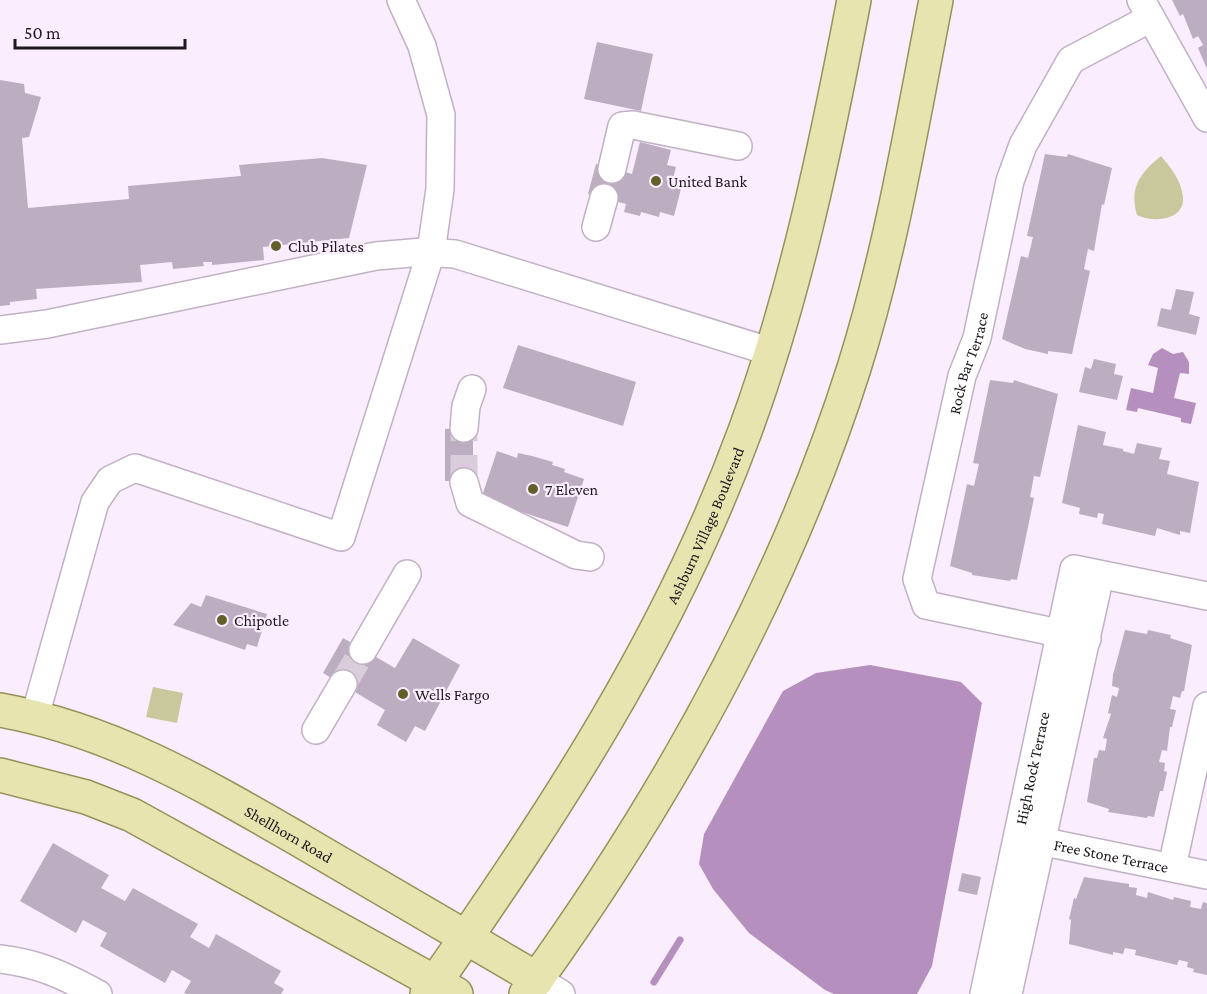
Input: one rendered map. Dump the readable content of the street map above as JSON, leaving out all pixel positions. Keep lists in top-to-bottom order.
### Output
{
  "streets": {
    "main road": ["Ashburn Village Boulevard", "Shellhorn Road"],
    "street": ["Rock Bar Terrace", "High Rock Terrace", "Free Stone Terrace"]
  },
  "crossings": [
    ["Rock Bar Terrace", "High Rock Terrace"],
    ["Ashburn Village Boulevard", "Shellhorn Road"],
    ["High Rock Terrace", "Free Stone Terrace"]
  ],
  "places": [
    "United Bank",
    "Club Pilates",
    "7 Eleven",
    "Chipotle",
    "Wells Fargo"
  ],
  "scale_bar": "50 m"
}
